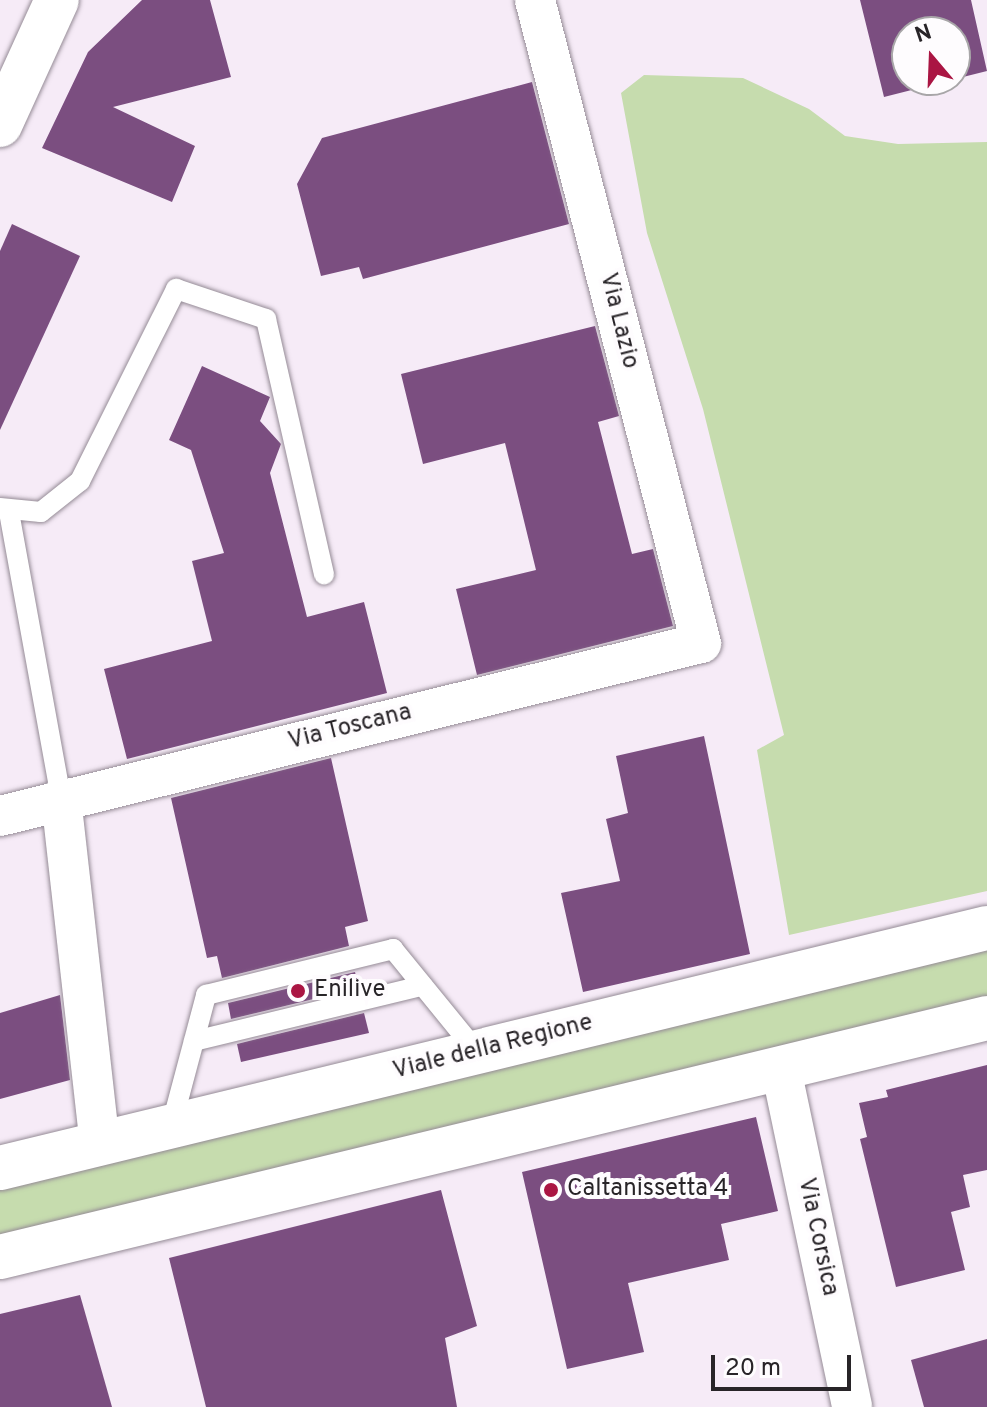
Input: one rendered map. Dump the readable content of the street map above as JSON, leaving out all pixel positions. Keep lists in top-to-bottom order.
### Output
{
  "streets": {
    "street": [
      "Via Lazio",
      "Via Toscana",
      "Viale della Regione",
      "Via Corsica"
    ]
  },
  "crossings": [
    ["Via Lazio", "Via Toscana"]
  ],
  "places": ["Enilive", "Caltanissetta 4"],
  "scale_bar": "20 m",
  "north": "top"
}
